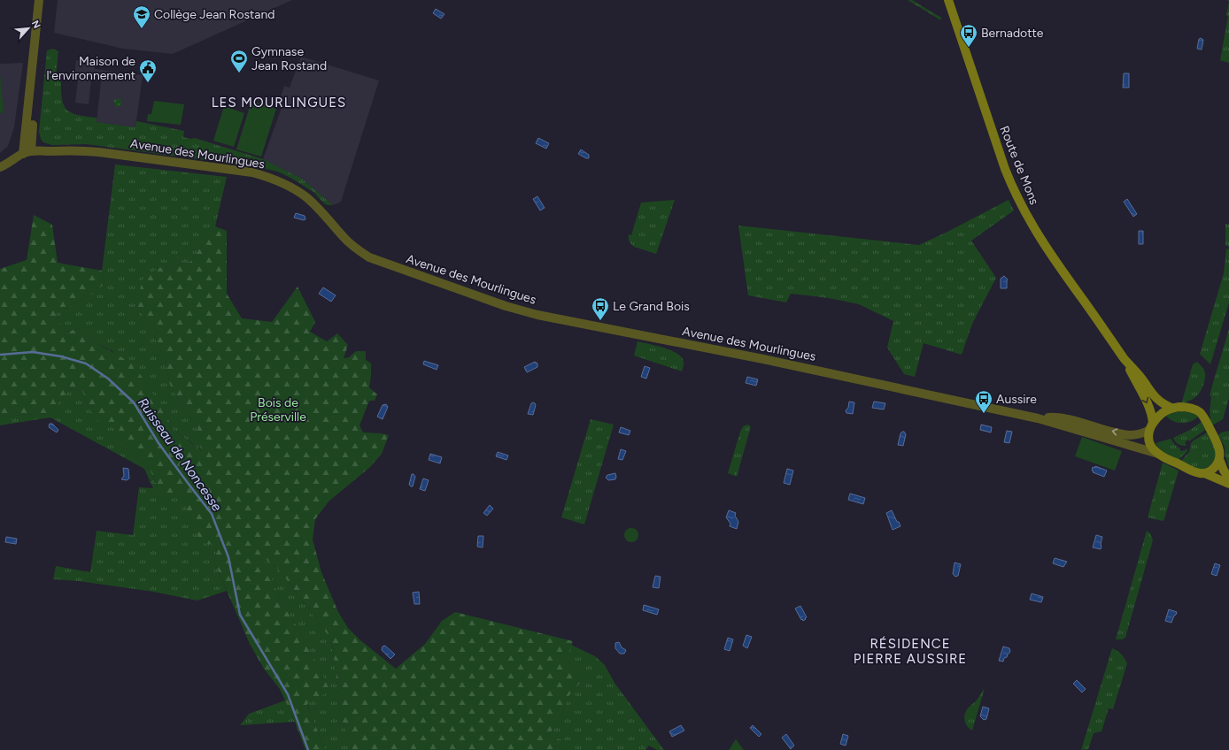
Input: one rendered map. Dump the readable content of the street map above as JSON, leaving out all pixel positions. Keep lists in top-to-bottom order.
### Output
{
  "streets": {
    "main road": ["Route de Mons"],
    "street": ["Avenue des Mourlingues"]
  },
  "crossings": [
    ["Avenue des Mourlingues", "Route de Mons"]
  ],
  "districts": ["LES MOURLINGUES", "RÉSIDENCE PIERRE AUSSIRE"],
  "water": ["Ruisseau de Noncesse"],
  "parks": ["Bois de Préserville"],
  "places": {
    "school or university": ["Collège Jean Rostand"],
    "bus stop": ["Bernadotte", "Le Grand Bois", "Aussire"],
    "sports": ["Gymnase Jean Rostand"],
    "public building": ["Maison de l'environnement"]
  },
  "north": "top right"
}
